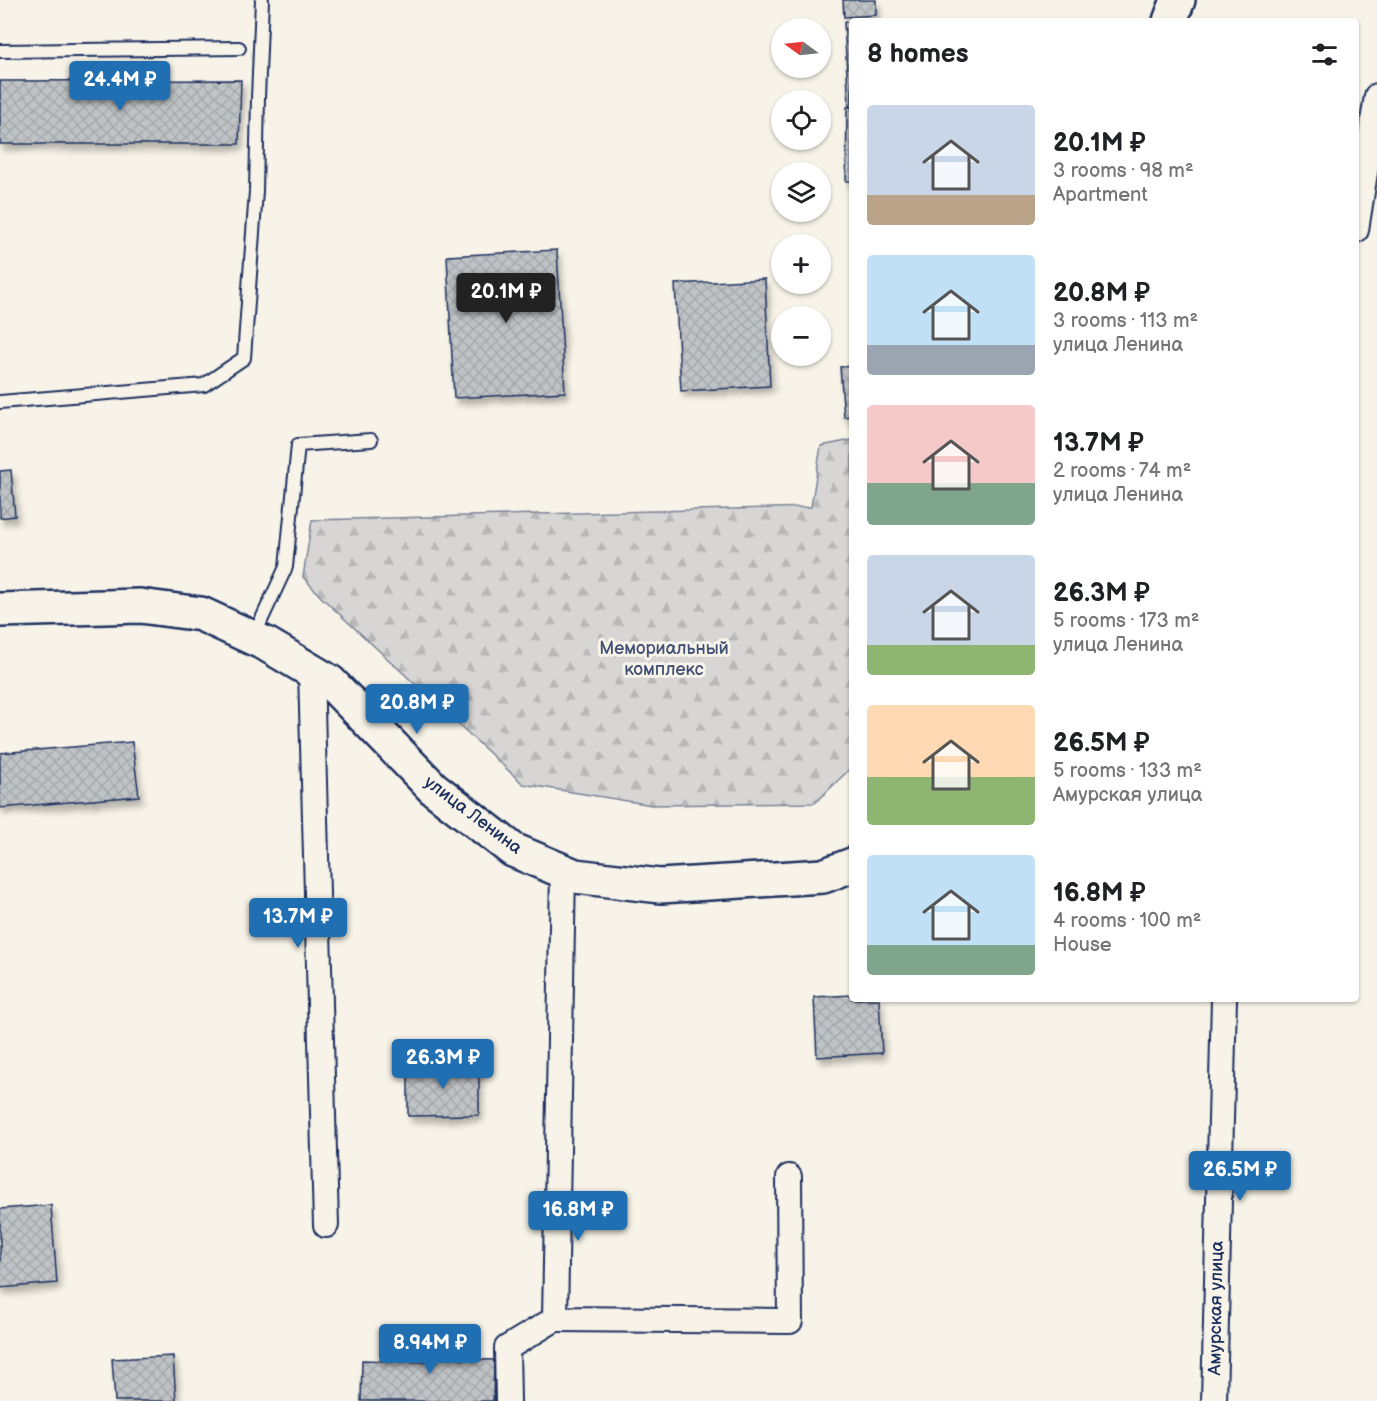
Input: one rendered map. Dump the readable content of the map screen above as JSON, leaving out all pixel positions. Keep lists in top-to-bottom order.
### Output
{
  "streets": {
    "main road": ["улица Ленина"],
    "street": ["Амурская улица"]
  },
  "parks": ["Мемориальный комплекс"],
  "north": "left",
  "page": {
    "map_buttons": ["+", "−"],
    "heading": "8 homes",
    "price": [
      "24.4M ₽",
      "20.1M ₽",
      "20.8M ₽",
      "13.7M ₽",
      "26.3M ₽",
      "26.5M ₽",
      "16.8M ₽",
      "8.94M ₽"
    ],
    "list": [
      {
        "name": "20.1M ₽",
        "note": "3 rooms · 98 m² · Apartment"
      },
      {
        "name": "20.8M ₽",
        "note": "3 rooms · 113 m² · улица Ленина"
      },
      {
        "name": "13.7M ₽",
        "note": "2 rooms · 74 m² · улица Ленина"
      },
      {
        "name": "26.3M ₽",
        "note": "5 rooms · 173 m² · улица Ленина"
      },
      {
        "name": "26.5M ₽",
        "note": "5 rooms · 133 m² · Амурская улица"
      },
      {
        "name": "16.8M ₽",
        "note": "4 rooms · 100 m² · House"
      }
    ]
  }
}
